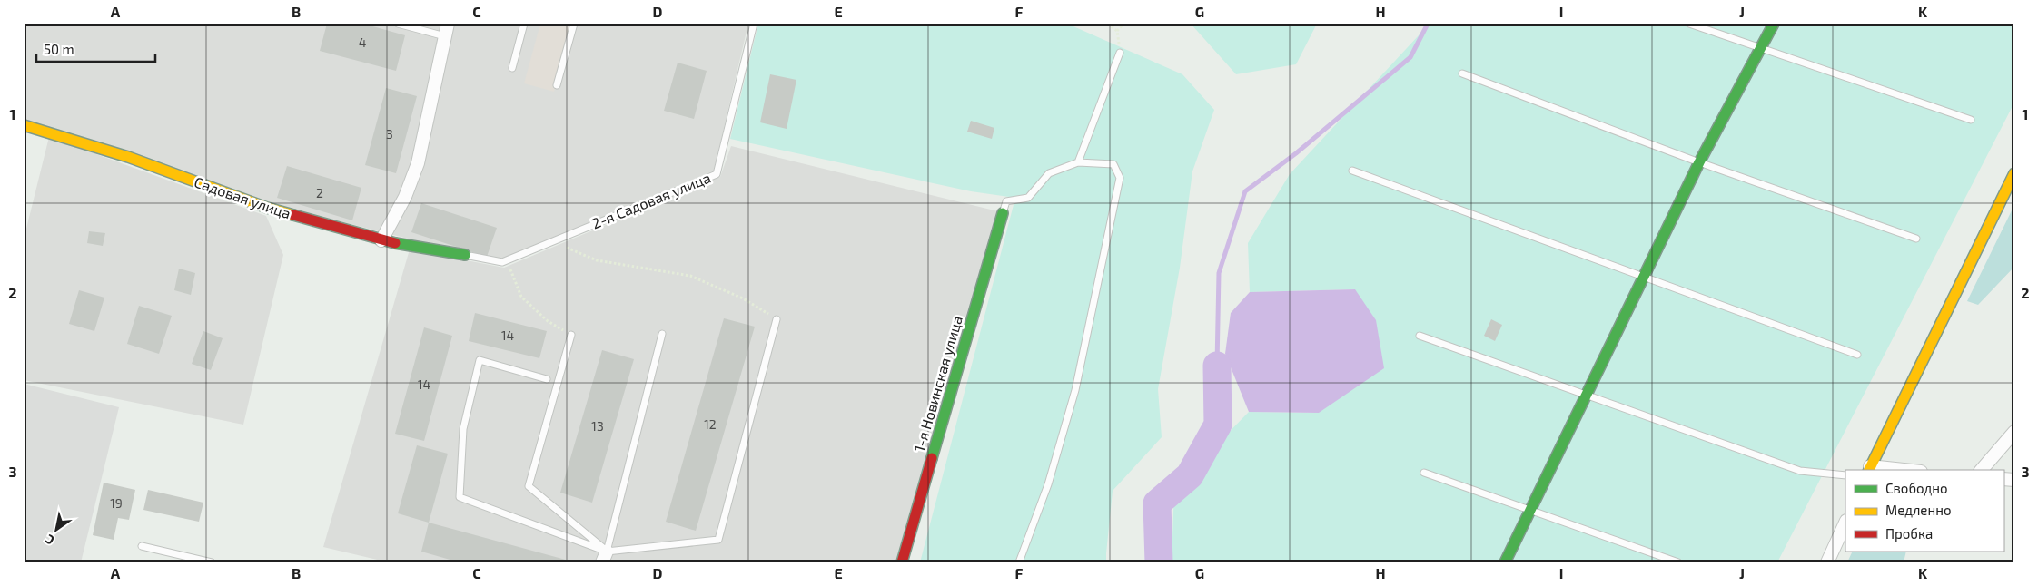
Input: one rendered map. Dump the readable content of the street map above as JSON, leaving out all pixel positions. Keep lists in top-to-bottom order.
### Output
{
  "streets": {
    "street": ["Садовая улица", "1-я Новинская улица"],
    "lane": ["2-я Садовая улица"]
  },
  "crossings": [
    ["Садовая улица", "2-я Садовая улица"]
  ],
  "house_numbers": [
    "4",
    "3",
    "2",
    "14",
    "14",
    "12",
    "13",
    "19"
  ],
  "legend": ["Свободно", "Медленно", "Пробка"],
  "scale_bar": "50 m",
  "north": "bottom left",
  "grid": {
    "columns": [
      "A",
      "B",
      "C",
      "D",
      "E",
      "F",
      "G",
      "H",
      "I",
      "J",
      "K"
    ],
    "rows": ["1", "2", "3"]
  }
}
